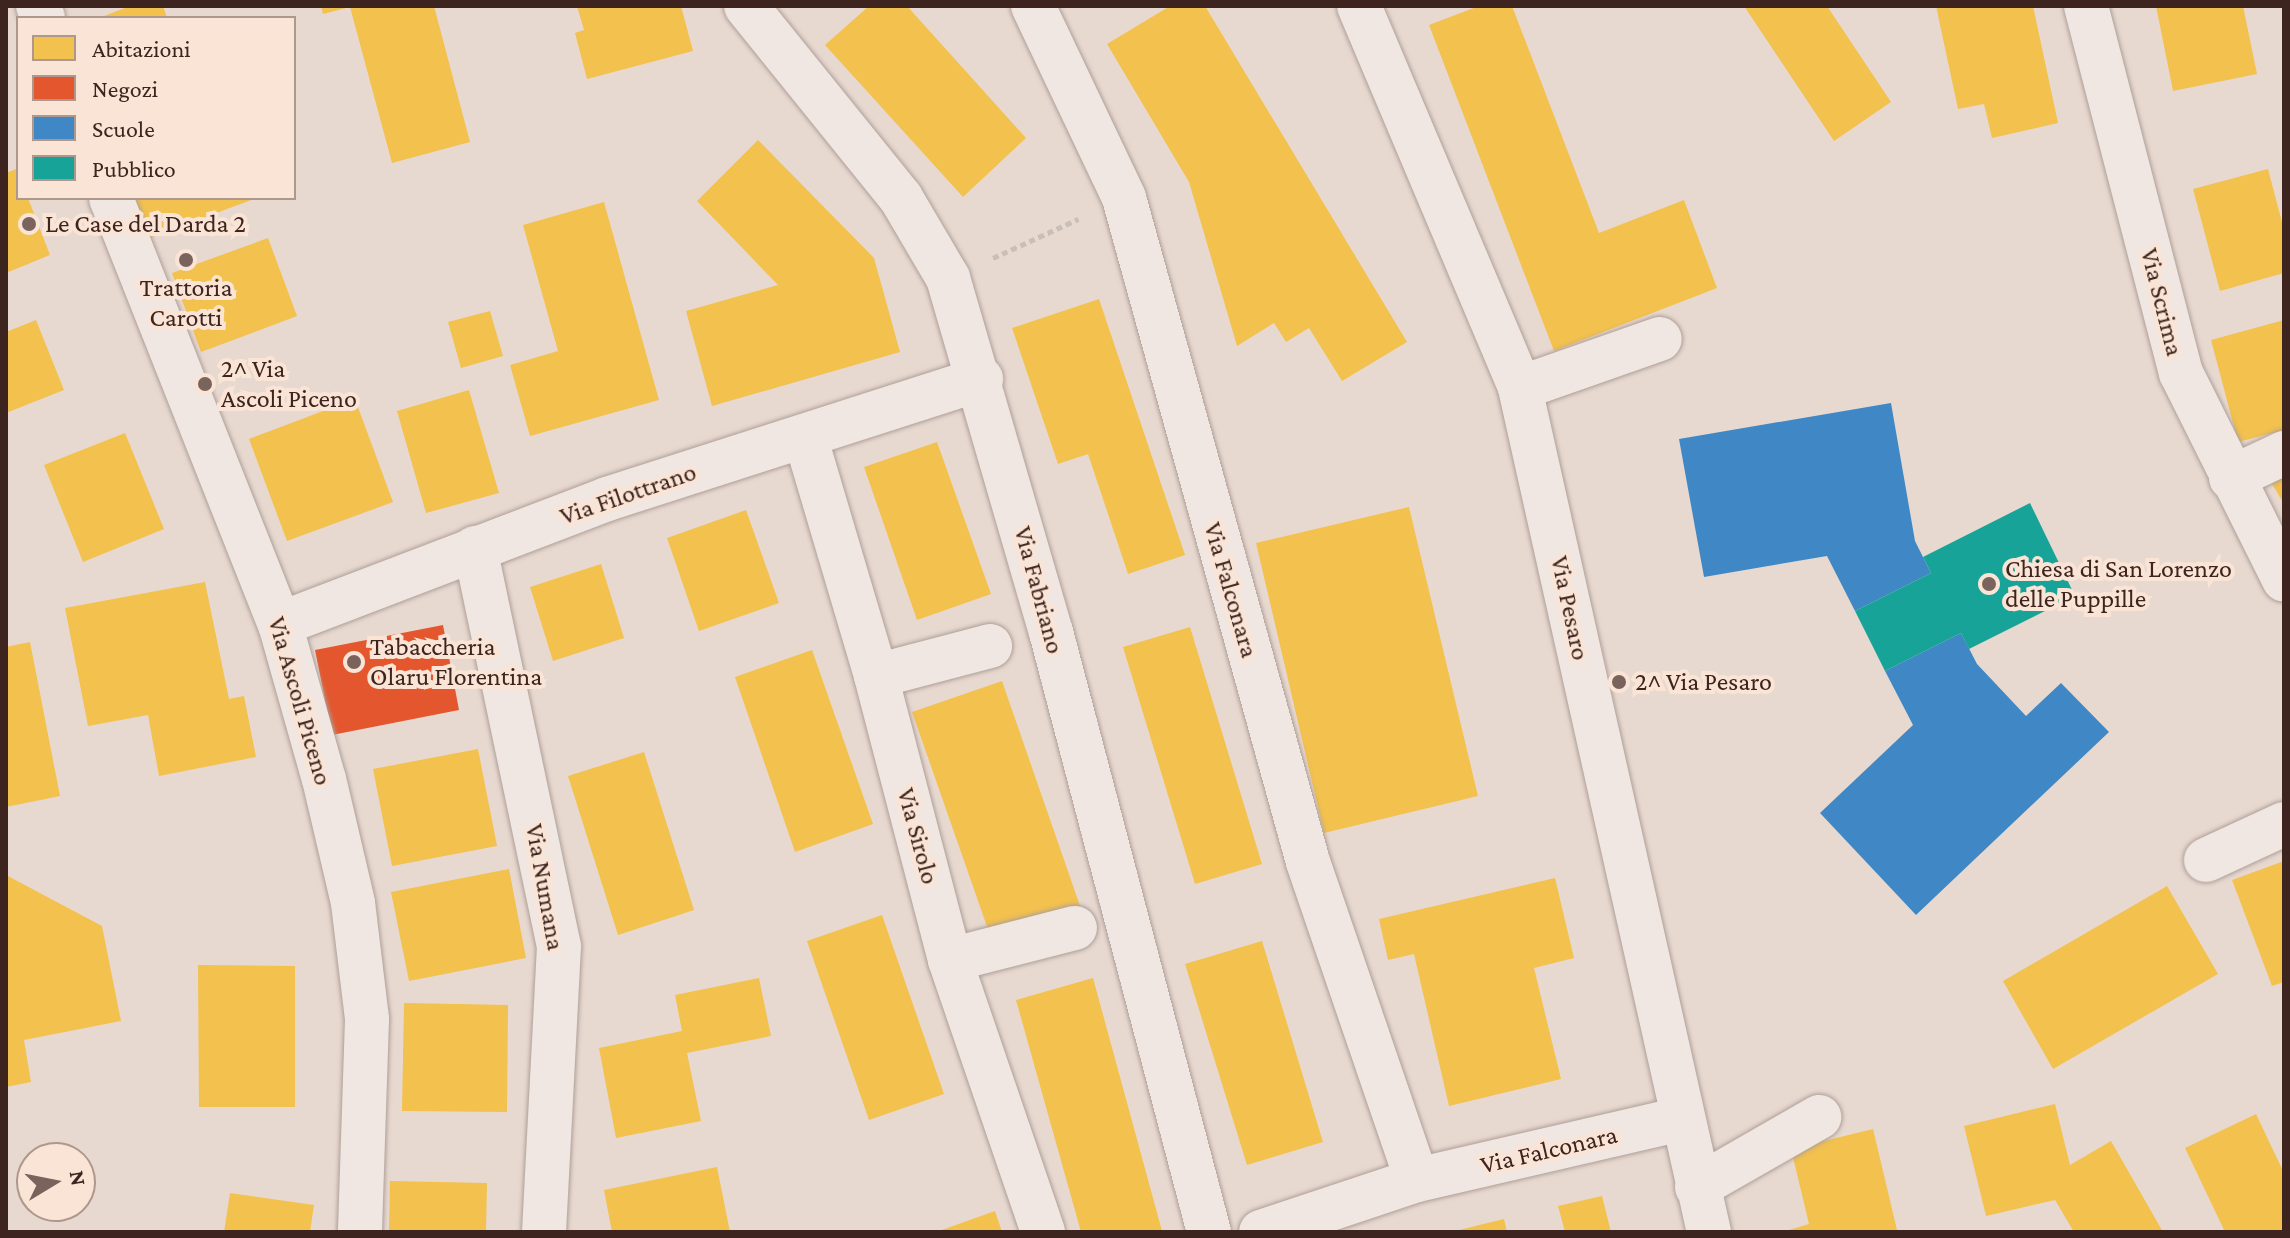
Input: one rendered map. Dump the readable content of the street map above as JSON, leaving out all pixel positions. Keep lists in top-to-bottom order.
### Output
{
  "streets": {
    "street": [
      "Via Scrima",
      "Via Filottrano",
      "Via Fabriano",
      "Via Falconara",
      "Via Pesaro",
      "Via Ascoli Piceno",
      "Via Sirolo",
      "Via Numana"
    ]
  },
  "crossings": [
    ["Via Filottrano", "Via Fabriano"],
    ["Via Filottrano", "Via Ascoli Piceno"],
    ["Via Filottrano", "Via Sirolo"],
    ["Via Filottrano", "Via Numana"],
    ["Via Falconara", "Via Pesaro"]
  ],
  "places": [
    "Le Case del Darda 2",
    "Trattoria Carotti",
    "2^ Via Ascoli Piceno",
    "Chiesa di San Lorenzo delle Puppille",
    "Tabaccheria Olaru Florentina",
    "2^ Via Pesaro"
  ],
  "legend": [
    "Abitazioni",
    "Negozi",
    "Scuole",
    "Pubblico"
  ],
  "north": "right"
}
